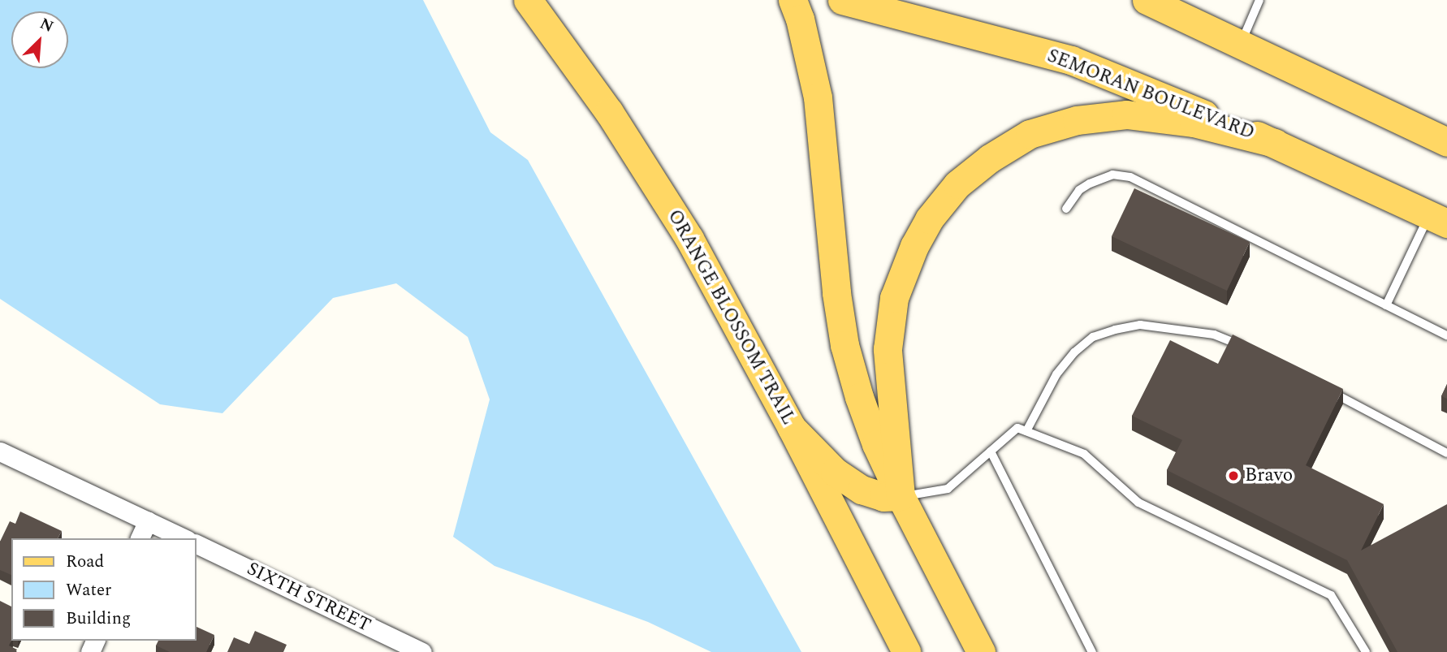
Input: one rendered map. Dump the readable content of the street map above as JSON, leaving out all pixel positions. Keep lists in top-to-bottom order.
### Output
{
  "streets": {
    "main road": ["SEMORAN BOULEVARD", "ORANGE BLOSSOM TRAIL"],
    "street": ["SIXTH STREET"]
  },
  "places": ["Bravo"],
  "legend": ["Road", "Water", "Building"],
  "north": "top right"
}
